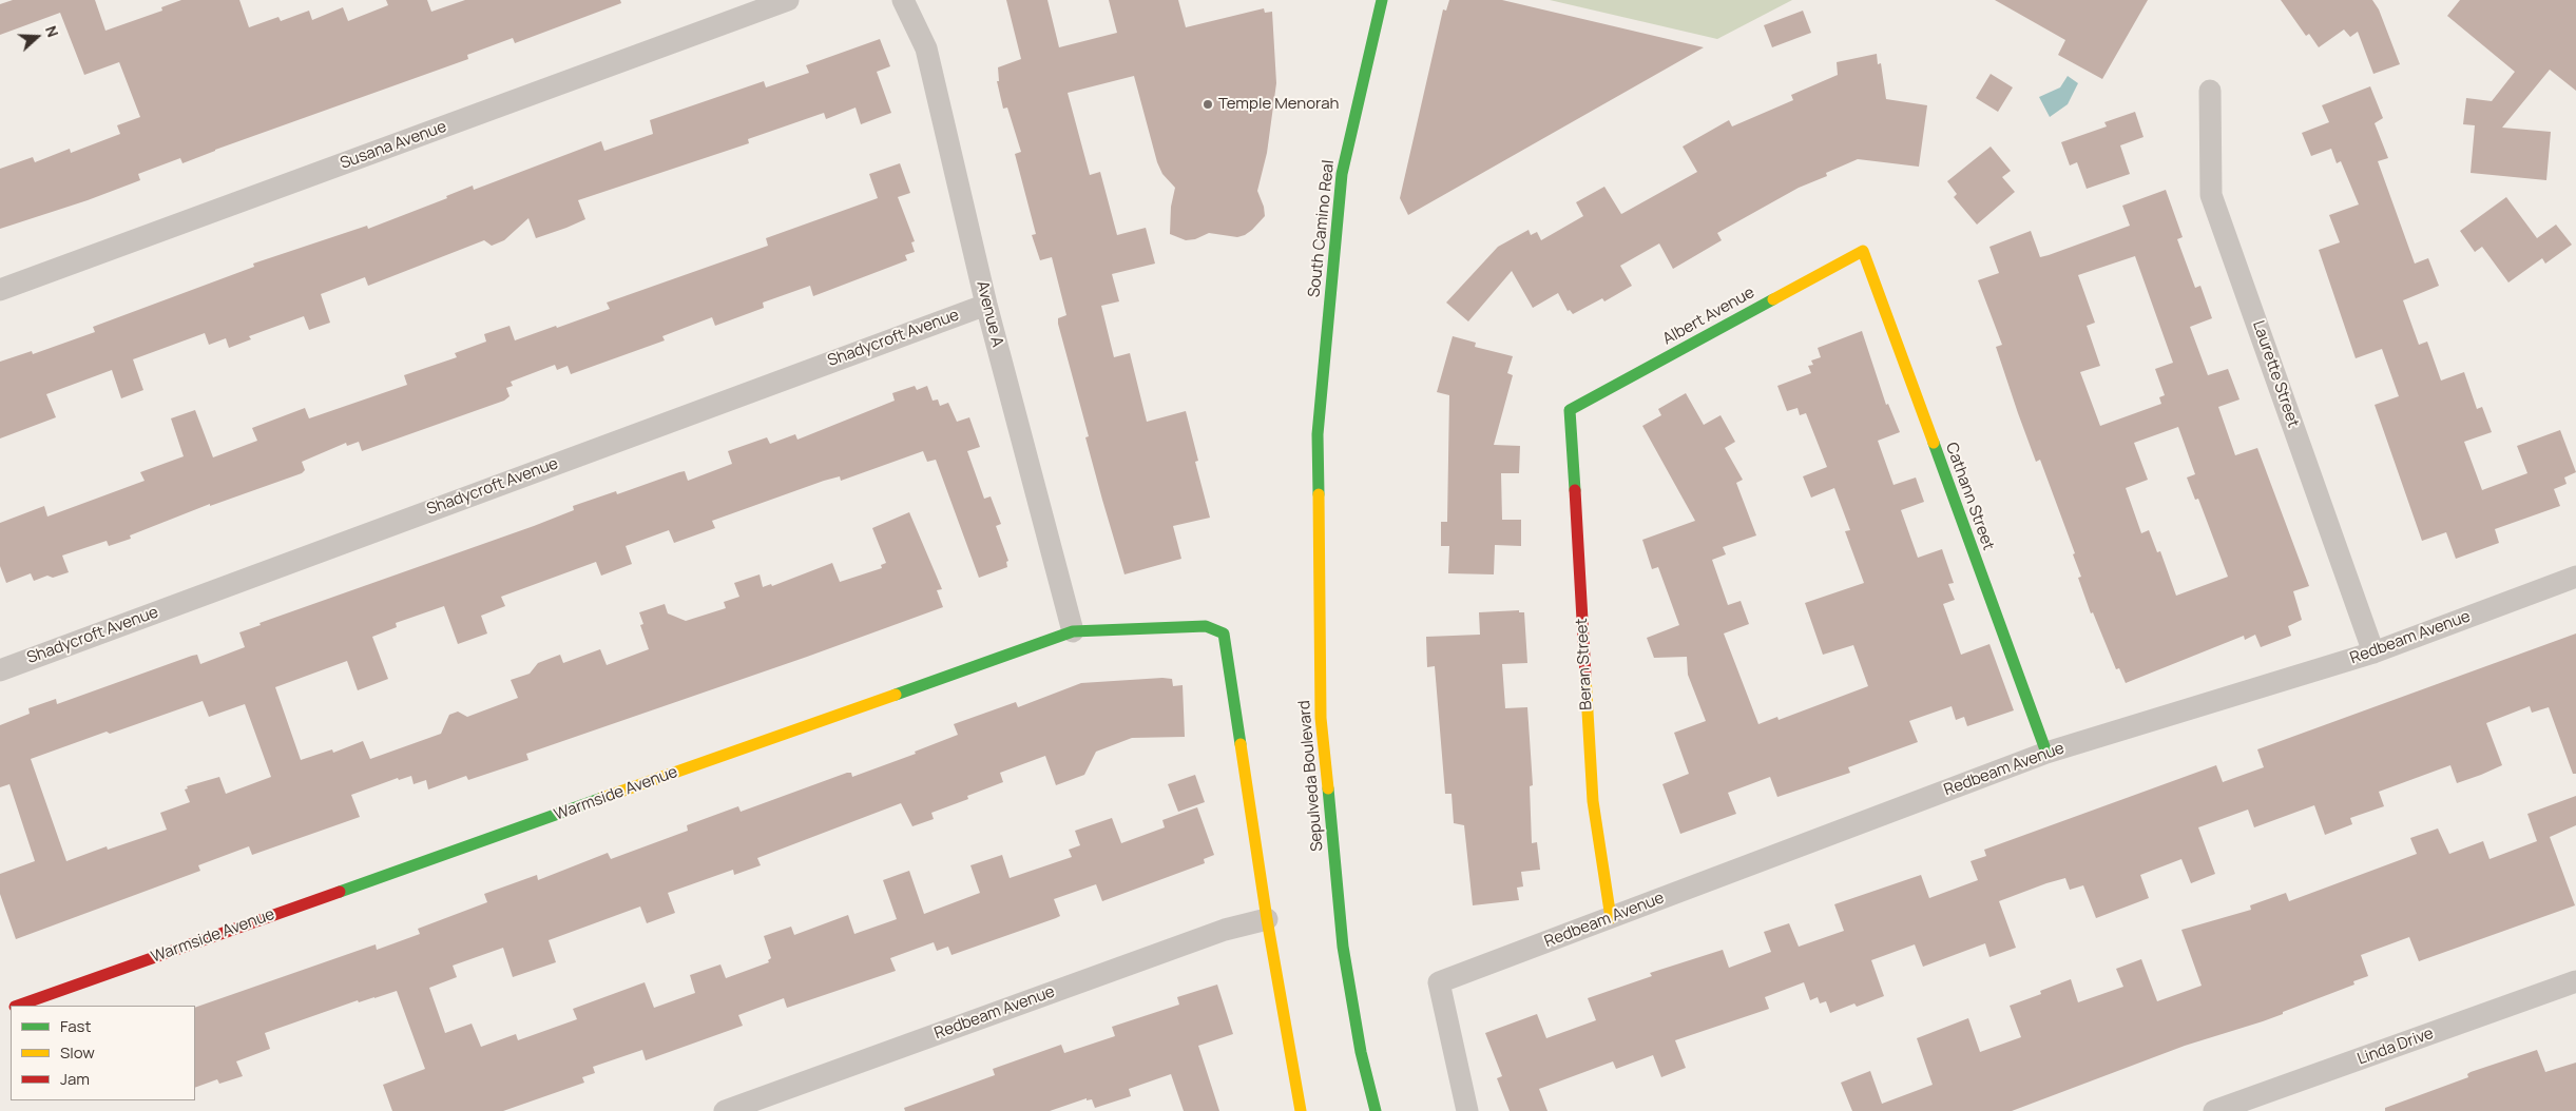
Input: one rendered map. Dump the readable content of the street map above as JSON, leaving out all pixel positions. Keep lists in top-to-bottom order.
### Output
{
  "streets": {
    "street": [
      "Susana Avenue",
      "South Camino Real",
      "Avenue A",
      "Albert Avenue",
      "Shadycroft Avenue",
      "Laurette Street",
      "Cathann Street",
      "Redbeam Avenue",
      "Beran Street",
      "Sepulveda Boulevard",
      "Warmside Avenue",
      "Linda Drive"
    ]
  },
  "crossings": [
    ["South Camino Real", "Sepulveda Boulevard"],
    ["Avenue A", "Shadycroft Avenue"],
    ["Avenue A", "Warmside Avenue"],
    ["Albert Avenue", "Cathann Street"],
    ["Albert Avenue", "Beran Street"],
    ["Laurette Street", "Redbeam Avenue"],
    ["Cathann Street", "Redbeam Avenue"],
    ["Redbeam Avenue", "Beran Street"],
    ["Redbeam Avenue", "Warmside Avenue"]
  ],
  "places": ["Temple Menorah"],
  "legend": ["Fast", "Slow", "Jam"],
  "north": "right"
}
